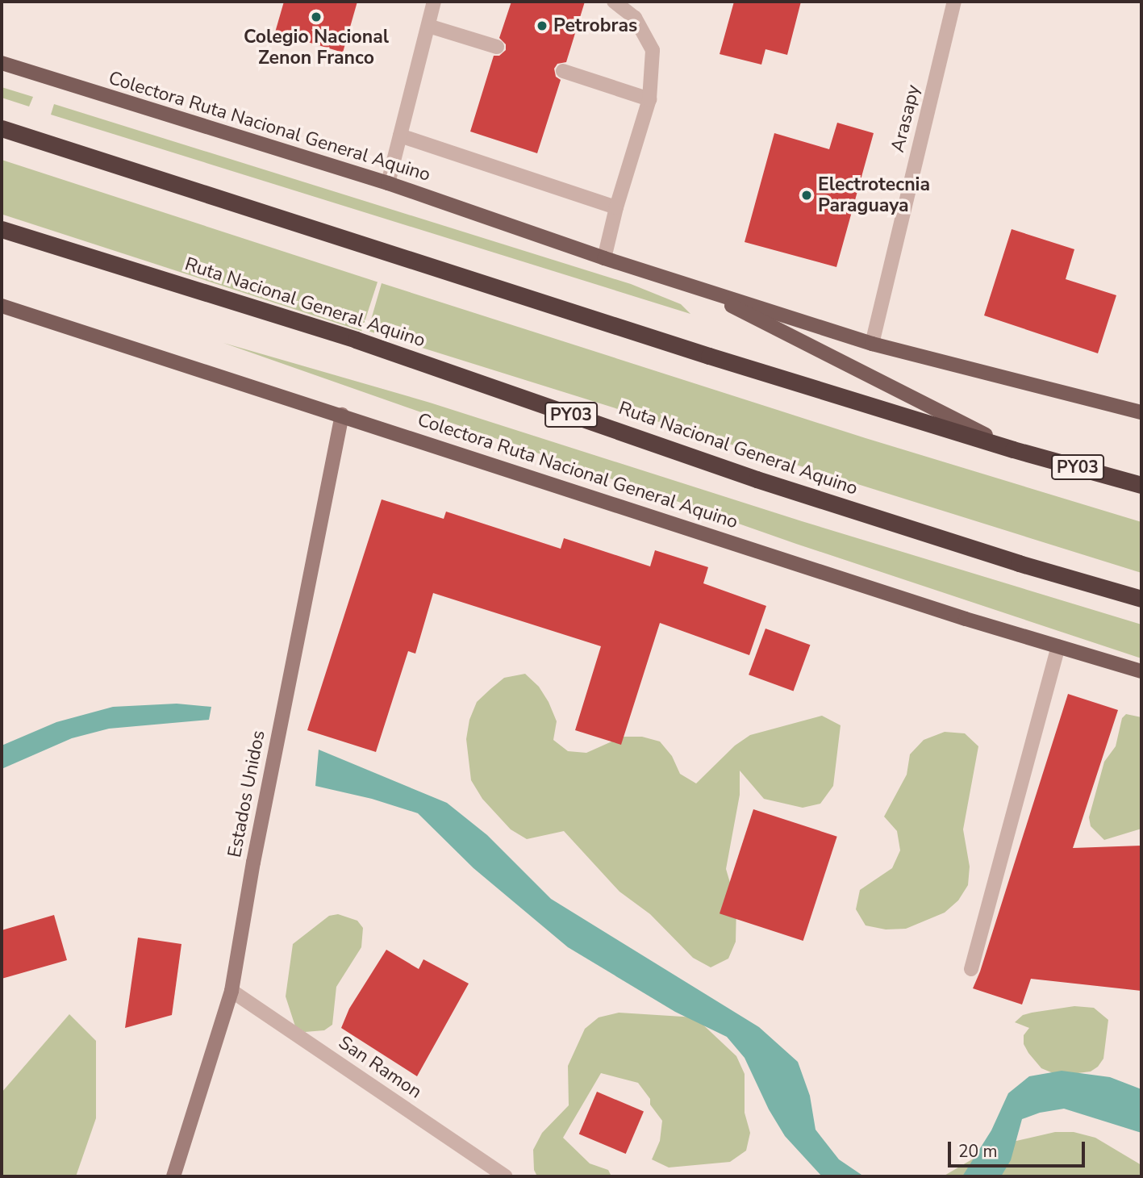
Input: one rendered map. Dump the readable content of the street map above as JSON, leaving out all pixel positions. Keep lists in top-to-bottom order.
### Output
{
  "streets": {
    "highway": ["Ruta Nacional General Aquino", "PY03"],
    "main road": ["Colectora Ruta Nacional General Aquino"],
    "street": ["Arasapy", "Estados Unidos", "San Ramon"]
  },
  "crossings": [
    ["Arasapy", "Colectora Ruta Nacional General Aquino"],
    ["Colectora Ruta Nacional General Aquino", "Estados Unidos"],
    ["Estados Unidos", "San Ramon"]
  ],
  "places": ["Colegio Nacional Zenon Franco", "Petrobras", "Electrotecnia Paraguaya"],
  "scale_bar": "20 m"
}
